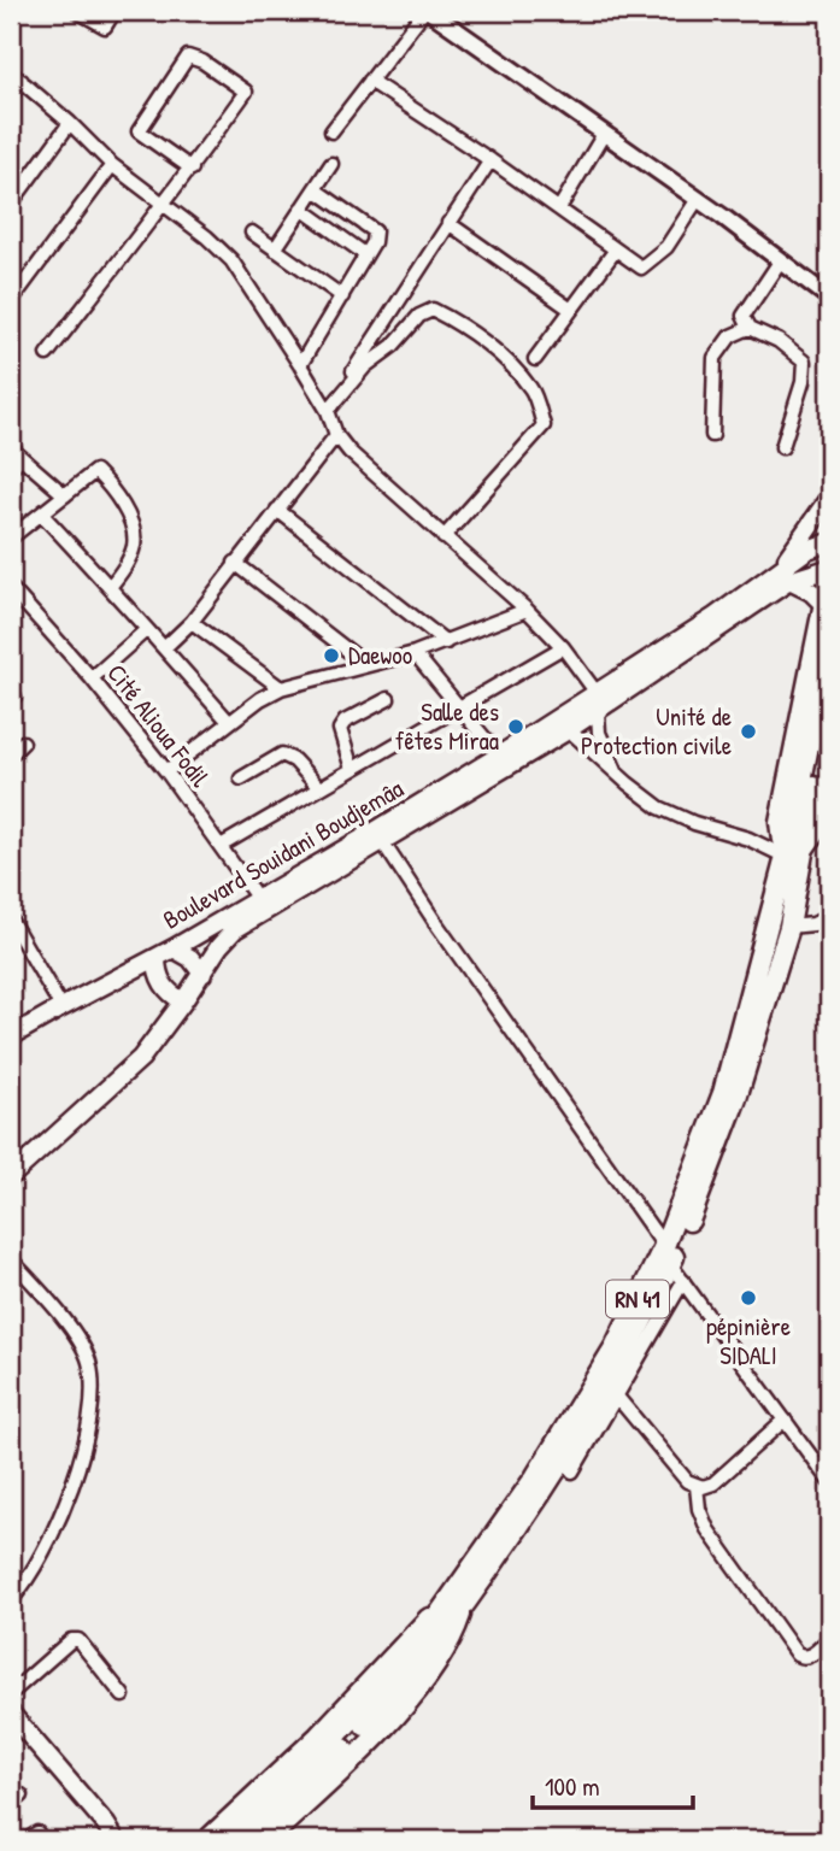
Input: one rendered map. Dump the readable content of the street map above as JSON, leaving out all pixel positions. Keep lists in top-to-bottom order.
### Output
{
  "streets": {
    "main road": ["Boulevard Souidani Boudjemâa", "RN 41"],
    "street": ["Cité Alioua Fodil"]
  },
  "crossings": [
    ["Cité Alioua Fodil", "Boulevard Souidani Boudjemâa"]
  ],
  "places": [
    "Daewoo",
    "Salle des fêtes Miraa",
    "Unité de Protection civile",
    "pépinière SIDALI"
  ],
  "scale_bar": "100 m"
}
